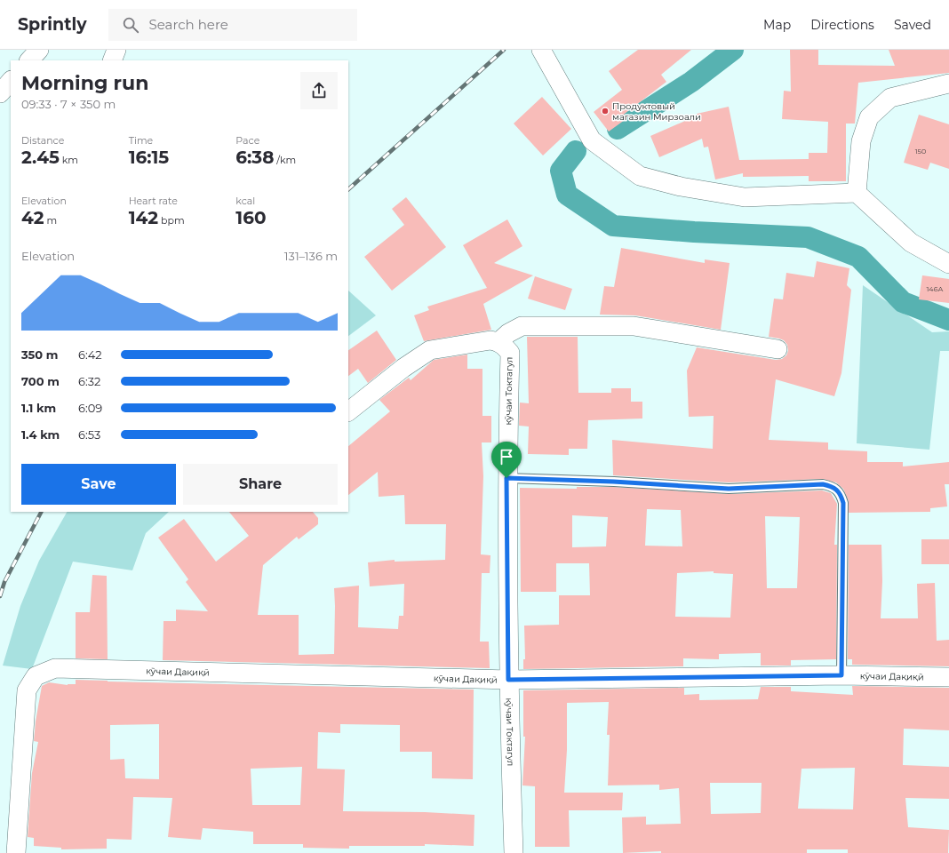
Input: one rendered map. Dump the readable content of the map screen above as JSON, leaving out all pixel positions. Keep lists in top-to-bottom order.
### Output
{
  "streets": {
    "street": ["кӯчаи Токтагул", "кӯчаи Дақиқӣ"]
  },
  "crossings": [
    ["кӯчаи Токтагул", "кӯчаи Дақиқӣ"]
  ],
  "places": ["Продуктовый магазин Мирзоали"],
  "house_numbers": ["150", "146А"],
  "page": {
    "header": "Sprintly",
    "search": "Search here",
    "nav": ["Map", "Directions", "Saved"],
    "heading": ["Morning run", "09:33 · 7 × 350 m"],
    "stats": [
      ["Distance", "2.45 km"],
      ["Time", "16:15"],
      ["Pace", "6:38 /km"],
      ["Elevation", "42 m"],
      ["Heart rate", "142 bpm"],
      ["kcal", "160"]
    ],
    "chart": ["Elevation", "131–136 m"],
    "list": [
      {
        "name": "350 m",
        "note": "6:42"
      },
      {
        "name": "700 m",
        "note": "6:32"
      },
      {
        "name": "1.1 km",
        "note": "6:09"
      },
      {
        "name": "1.4 km",
        "note": "6:53"
      }
    ],
    "buttons": ["Save", "Share"]
  }
}
